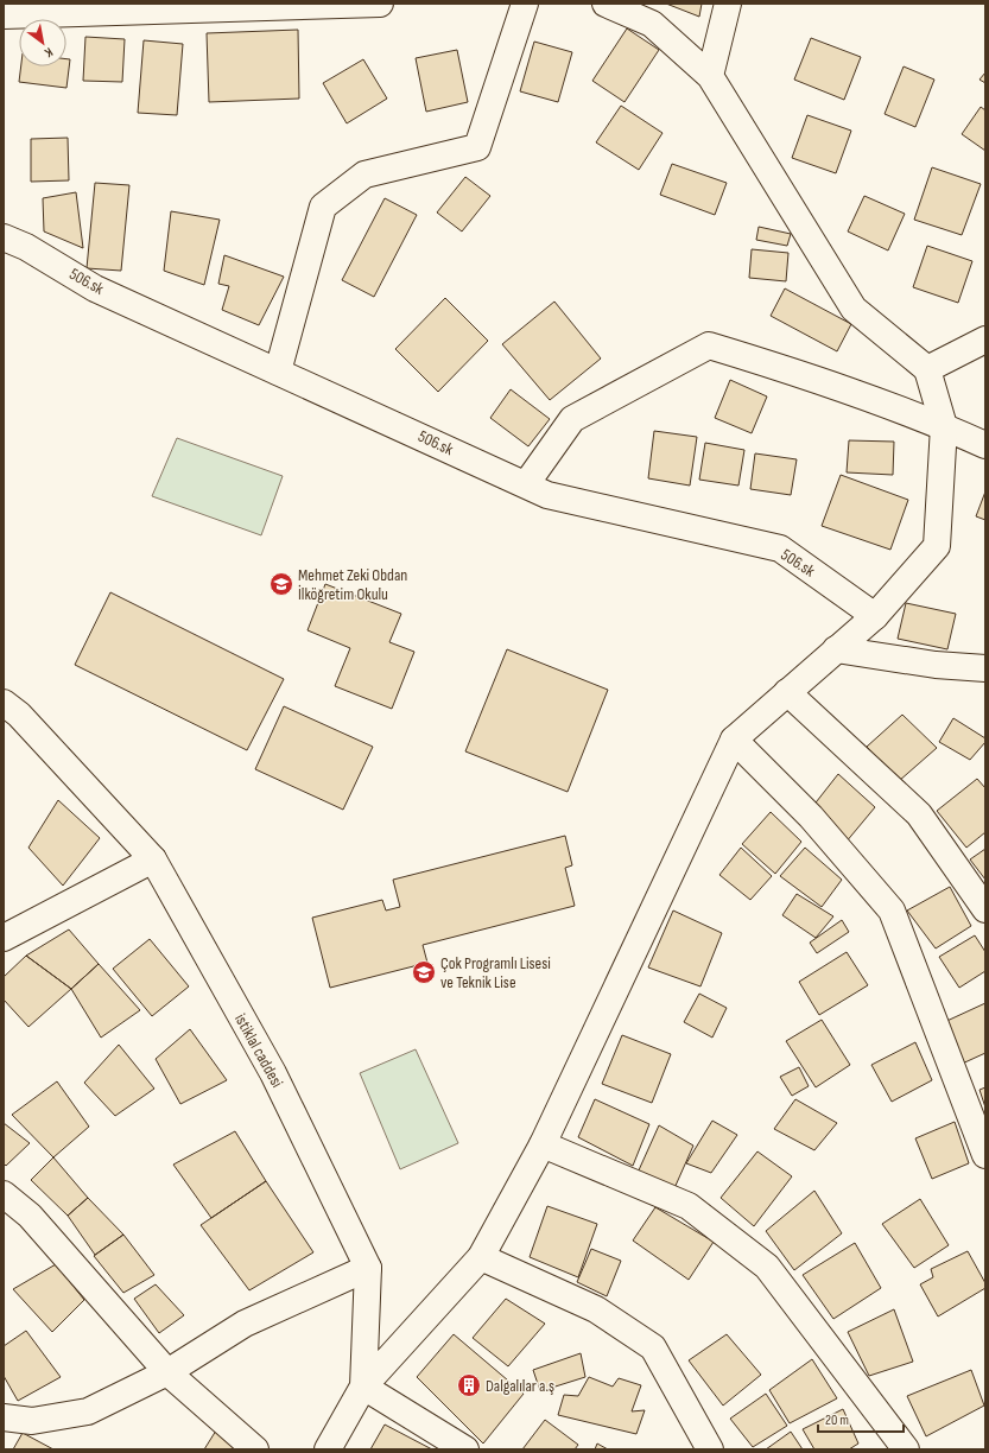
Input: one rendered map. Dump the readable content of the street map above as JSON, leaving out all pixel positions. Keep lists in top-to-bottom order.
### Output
{
  "streets": {
    "street": ["506.sk", "istiklal caddesi"]
  },
  "places": {
    "school or university": ["Mehmet Zeki Obdan İlköğretim Okulu", "Çok Programlı Lisesi ve Teknik Lise"],
    "building": ["Dalgalılar a.ş"]
  },
  "scale_bar": "20 m",
  "north": "bottom right"
}
